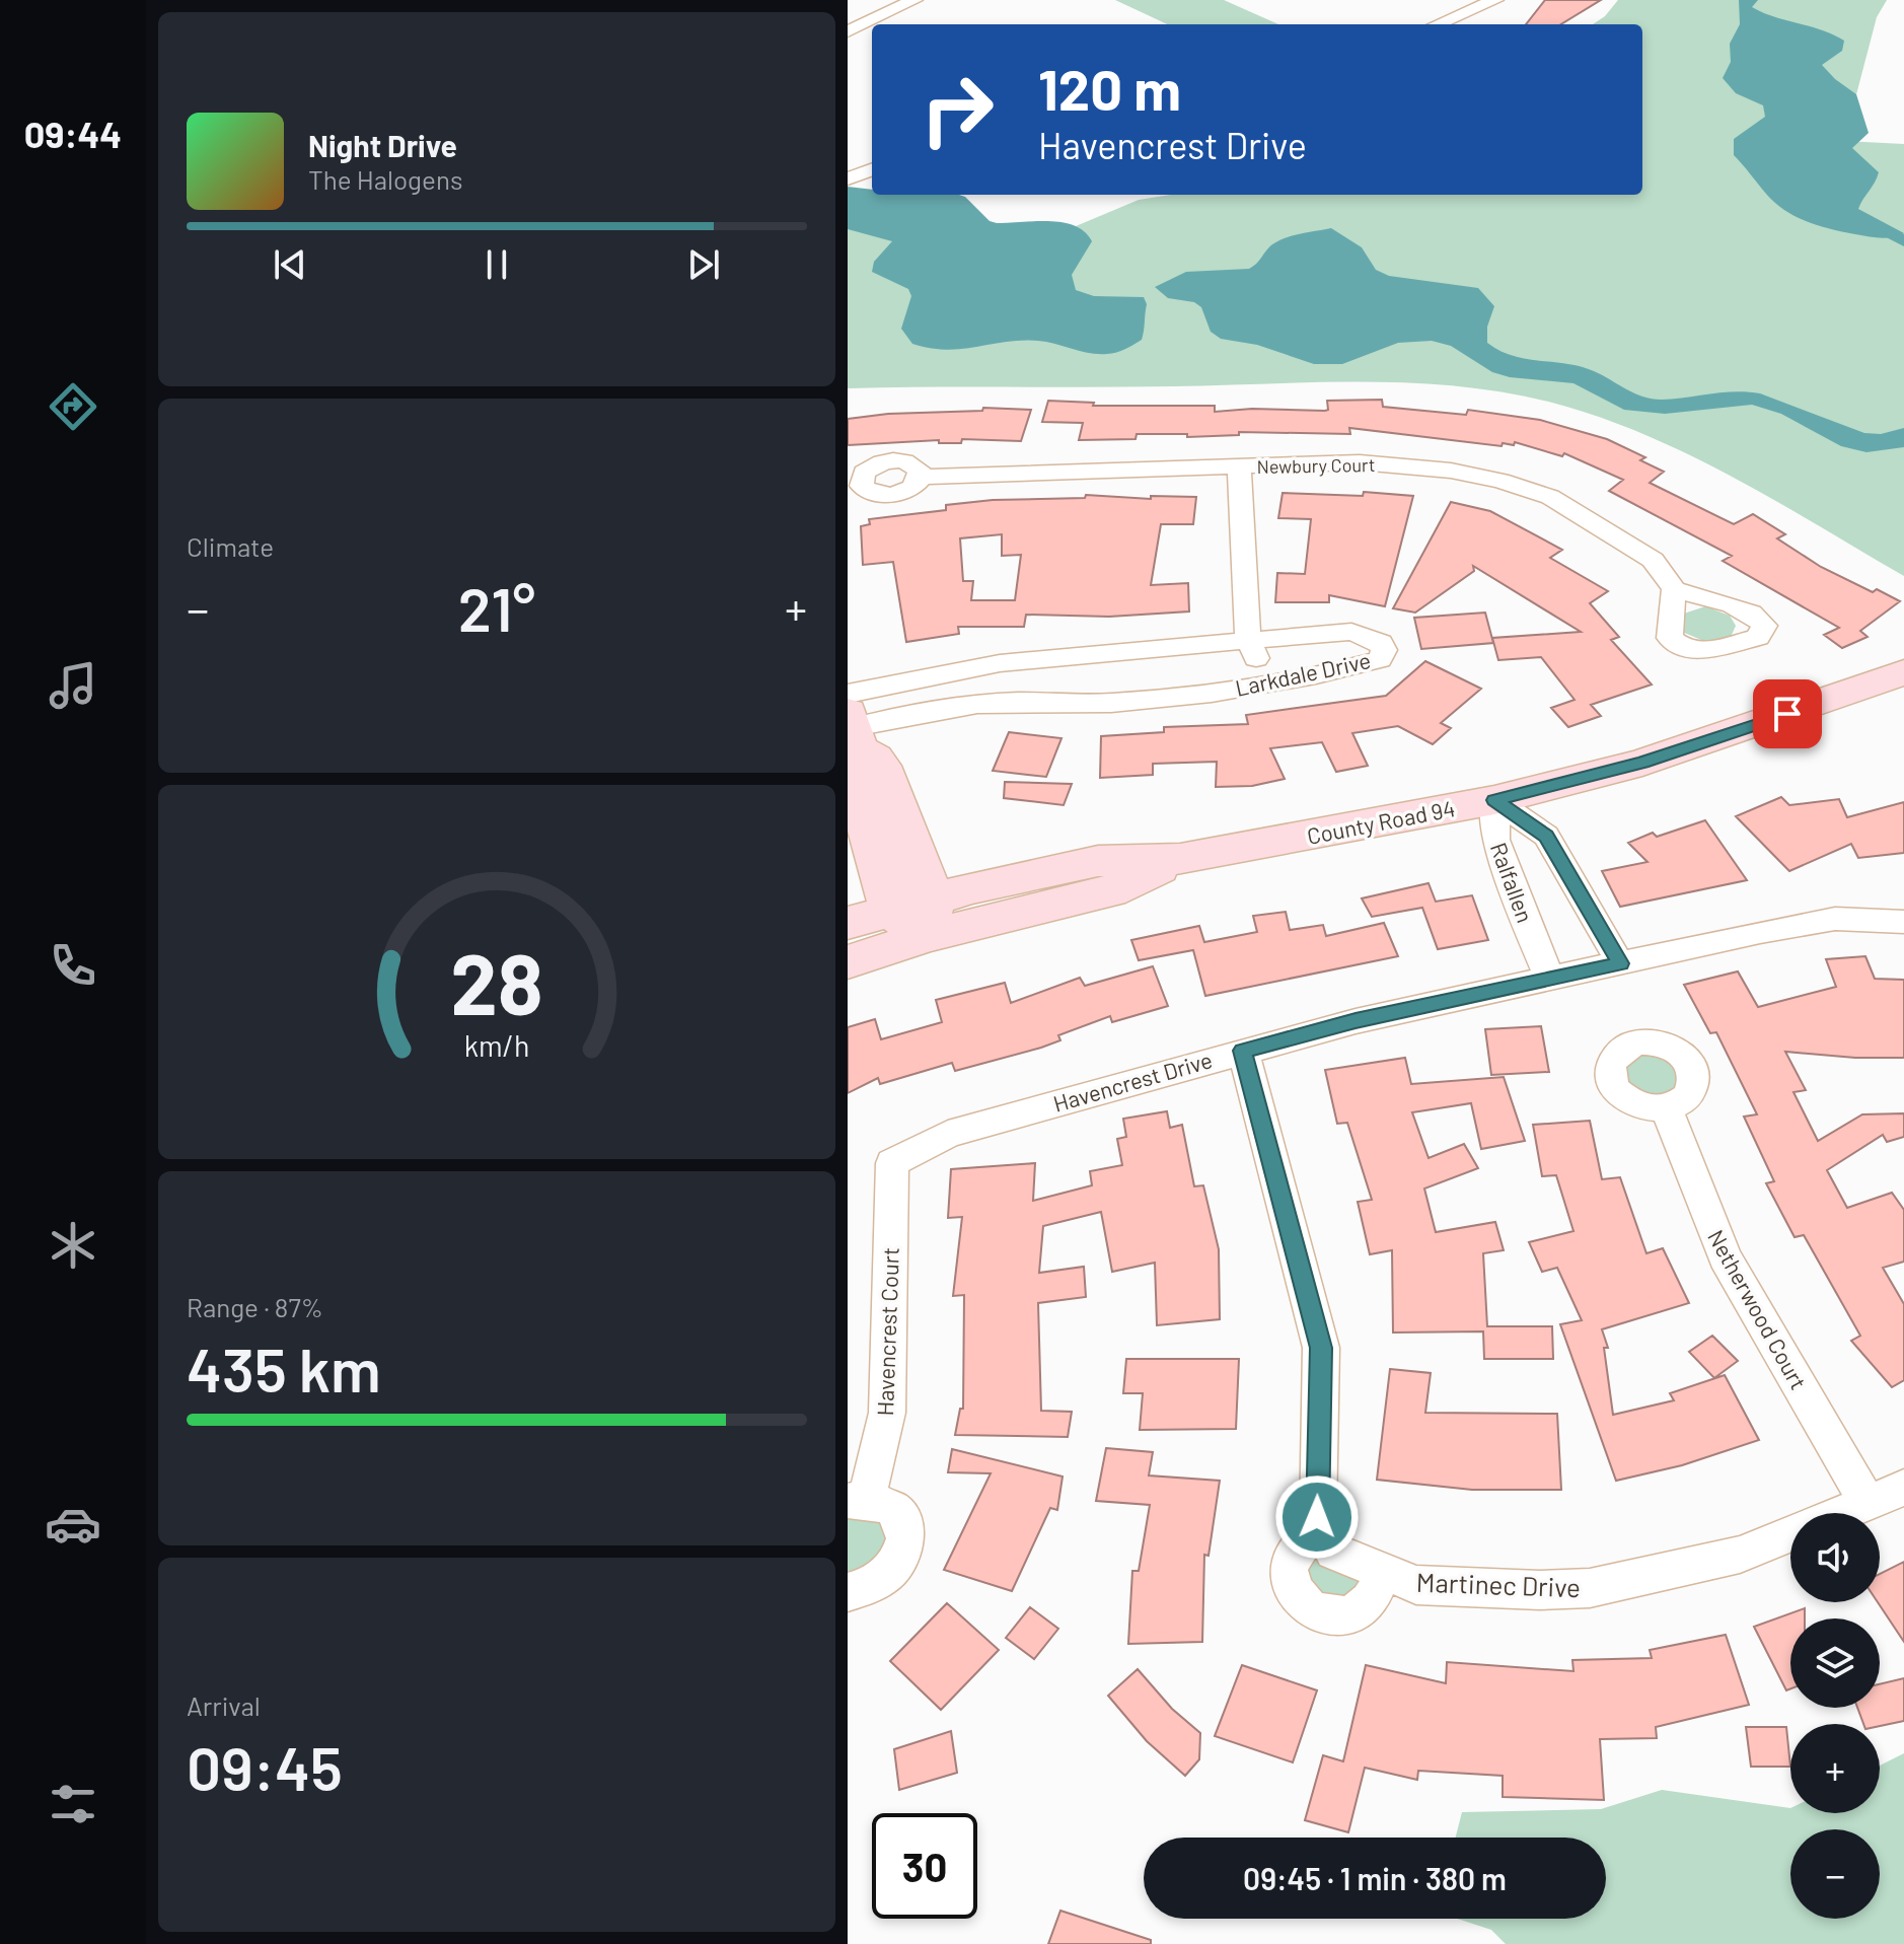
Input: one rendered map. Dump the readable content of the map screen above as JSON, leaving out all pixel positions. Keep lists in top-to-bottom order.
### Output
{
  "streets": {
    "street": [
      "Newbury Court",
      "Larkdale Drive",
      "County Road 94",
      "Ralfallen",
      "Havencrest Drive",
      "Netherwood Court",
      "Havencrest Court",
      "Martinec Drive"
    ]
  },
  "crossings": [
    ["County Road 94", "Ralfallen"],
    ["Ralfallen", "Havencrest Drive"],
    ["Havencrest Drive", "Havencrest Court"],
    ["Netherwood Court", "Martinec Drive"]
  ],
  "page": {
    "tabs": "09:44",
    "turn": ["120 m", "Havencrest Drive"],
    "song": ["Night Drive", "The Halogens"],
    "tile": [
      "Climate",
      ["Range · 87%", "435 km"],
      ["Arrival", "09:45"]
    ],
    "heat": ["−", "21°", "+"],
    "map_buttons": ["+", "−"],
    "limit": "30",
    "trip": "09:45 · 1 min · 380 m",
    "gauge": ["28", "km/h"]
  }
}
